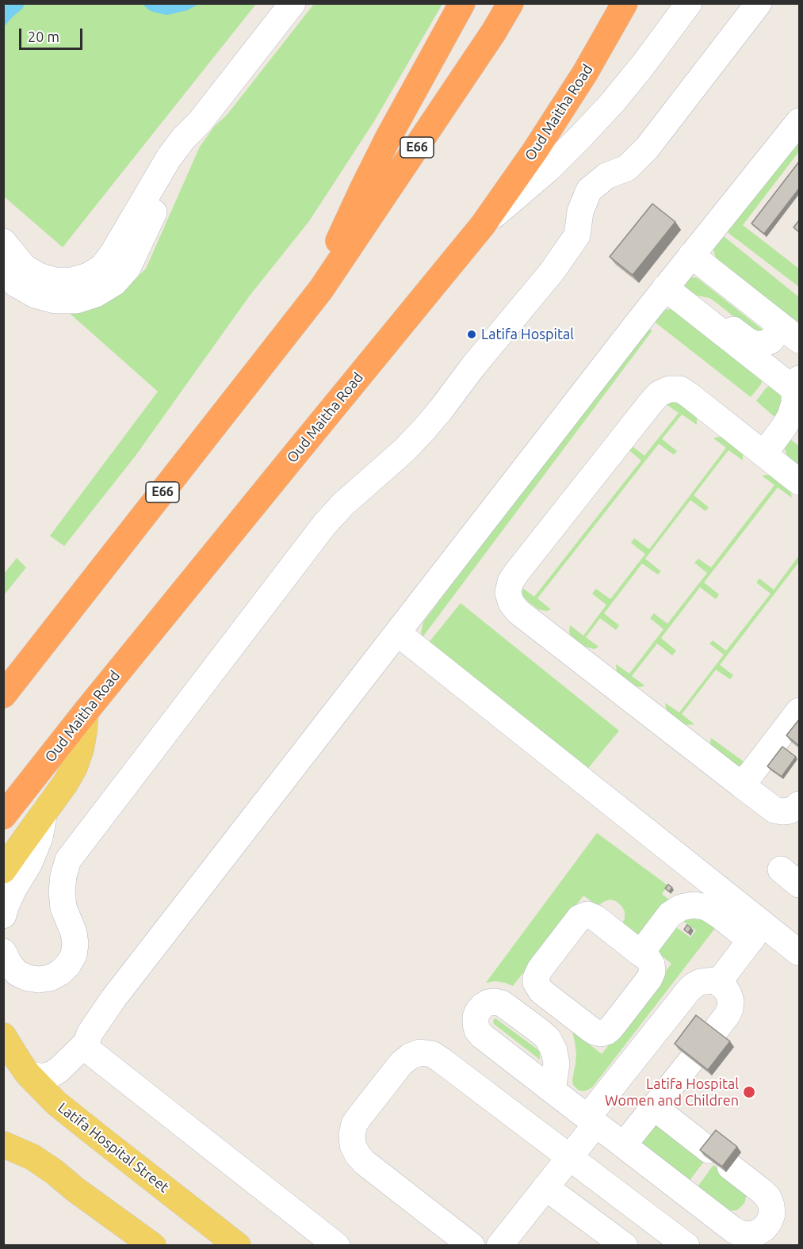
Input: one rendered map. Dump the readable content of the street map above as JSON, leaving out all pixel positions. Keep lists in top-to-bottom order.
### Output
{
  "streets": {
    "highway": ["Oud Maitha Road", "E66"],
    "main road": ["Latifa Hospital Street"]
  },
  "places": ["Latifa Hospital", "Latifa Hospital Women and Children"],
  "scale_bar": "20 m"
}
